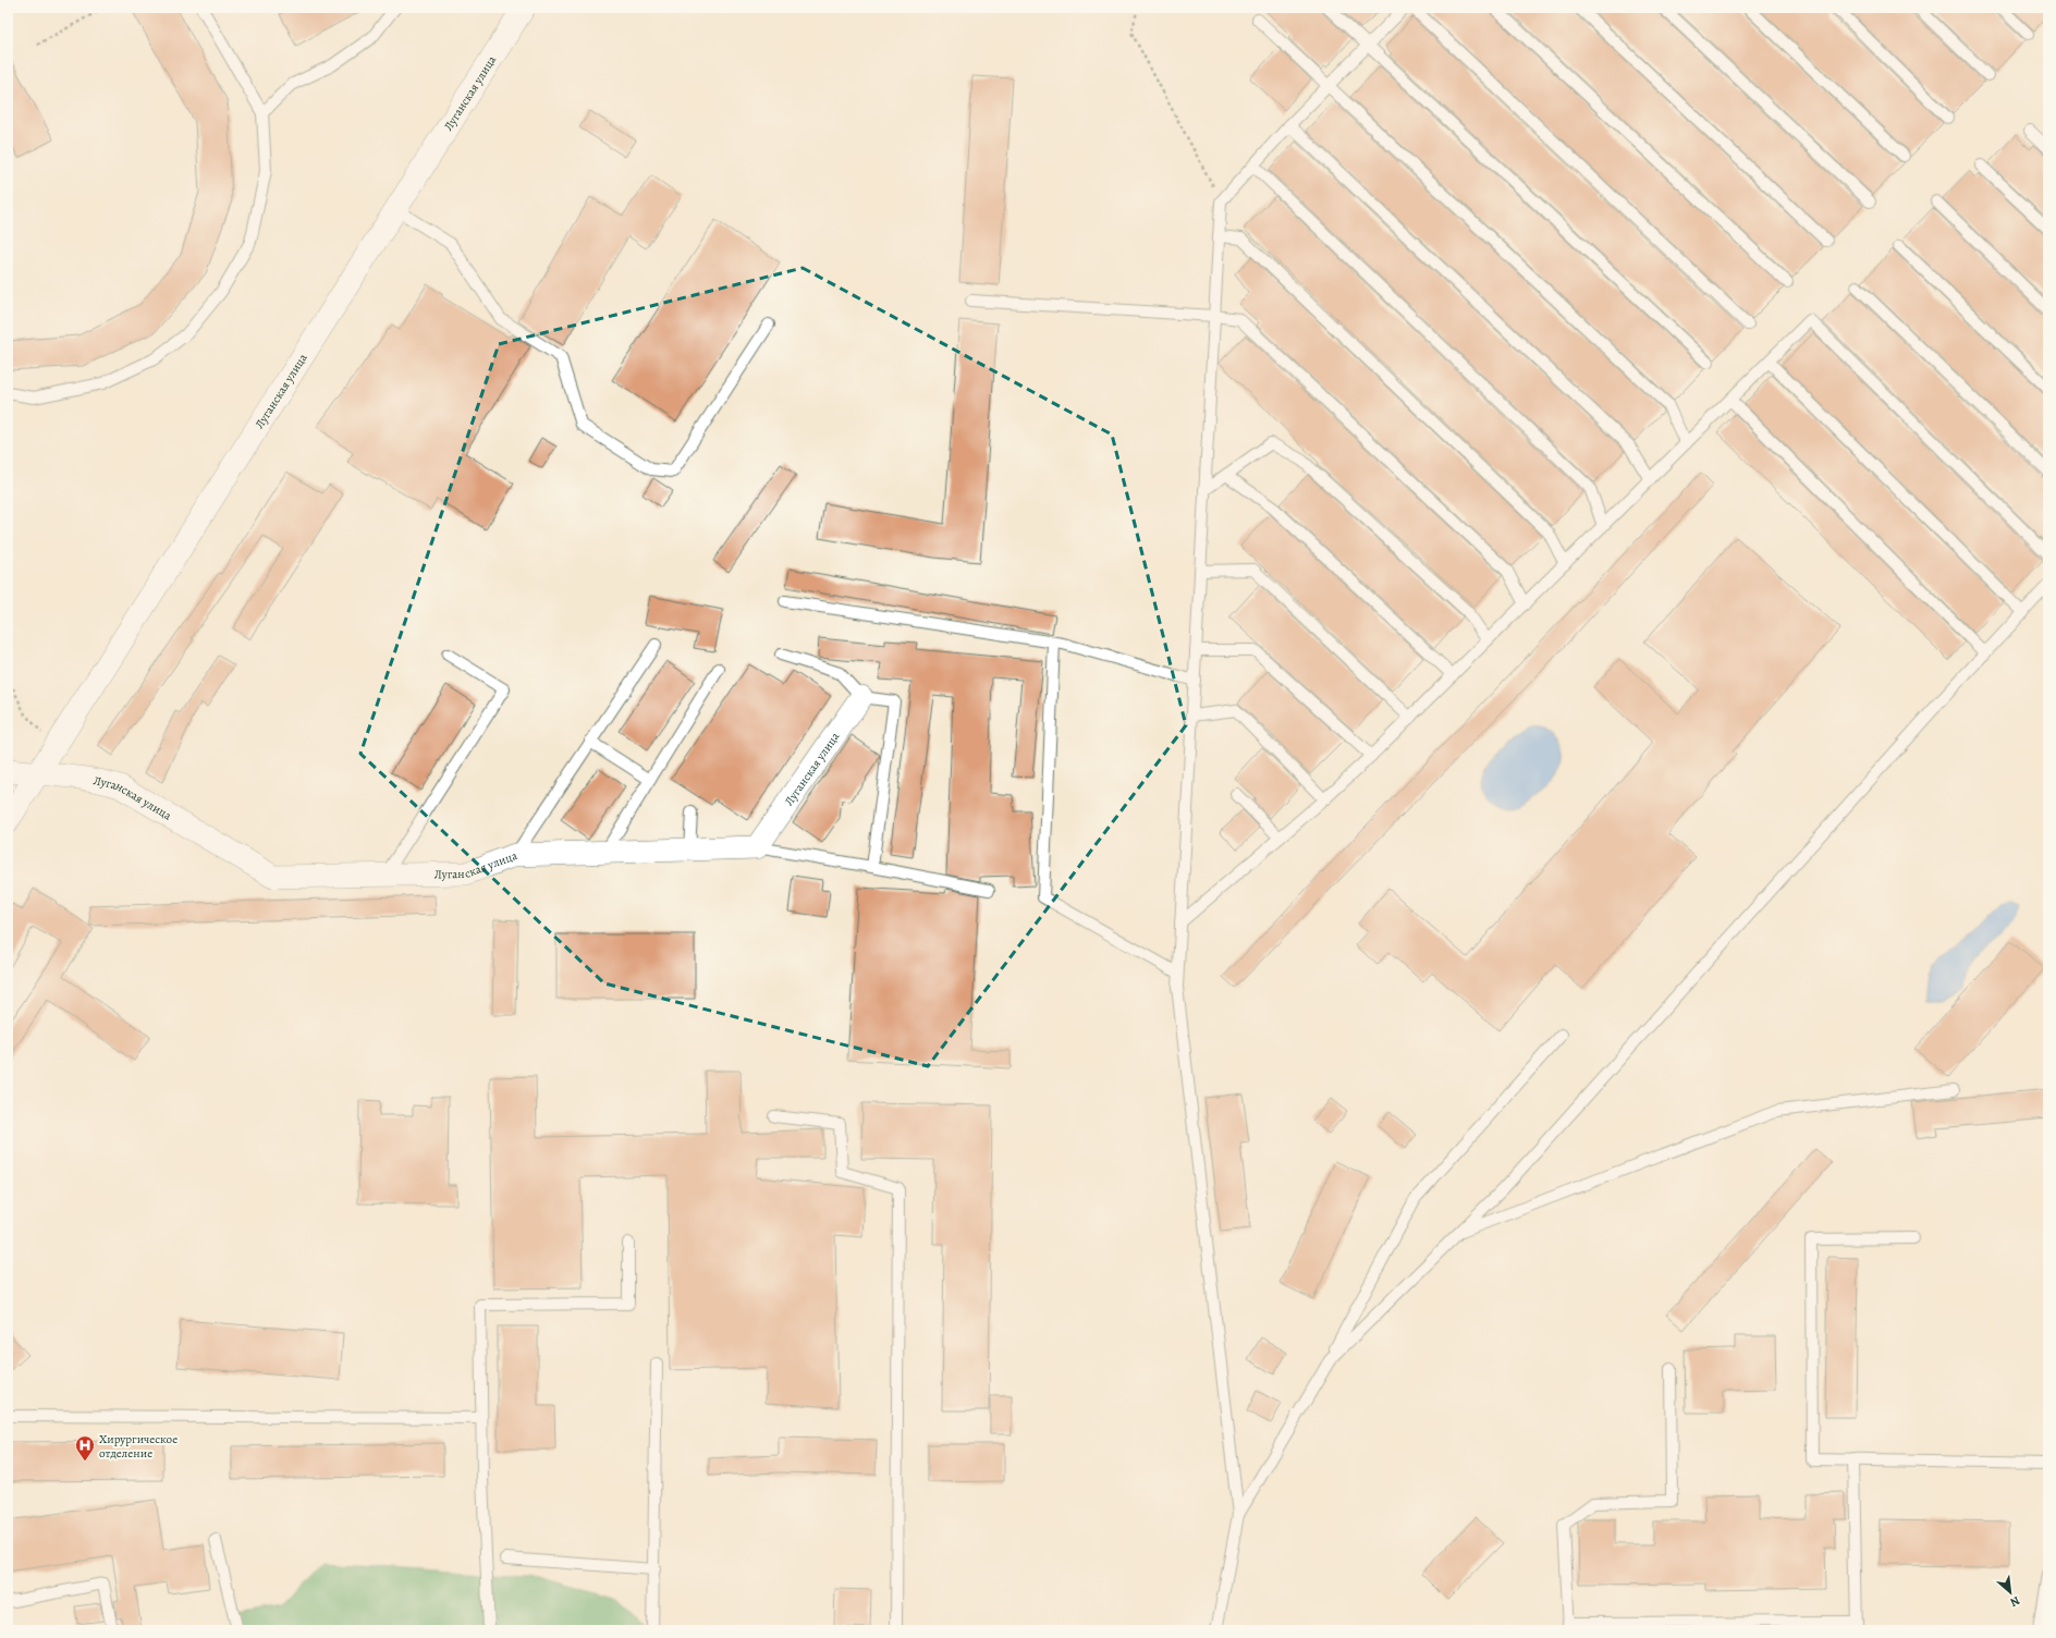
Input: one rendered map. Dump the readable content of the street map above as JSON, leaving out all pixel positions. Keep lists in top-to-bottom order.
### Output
{
  "streets": {
    "street": ["Луганская улица"]
  },
  "places": {
    "hospital": ["Хирургическое отделение"]
  },
  "north": "bottom right"
}
